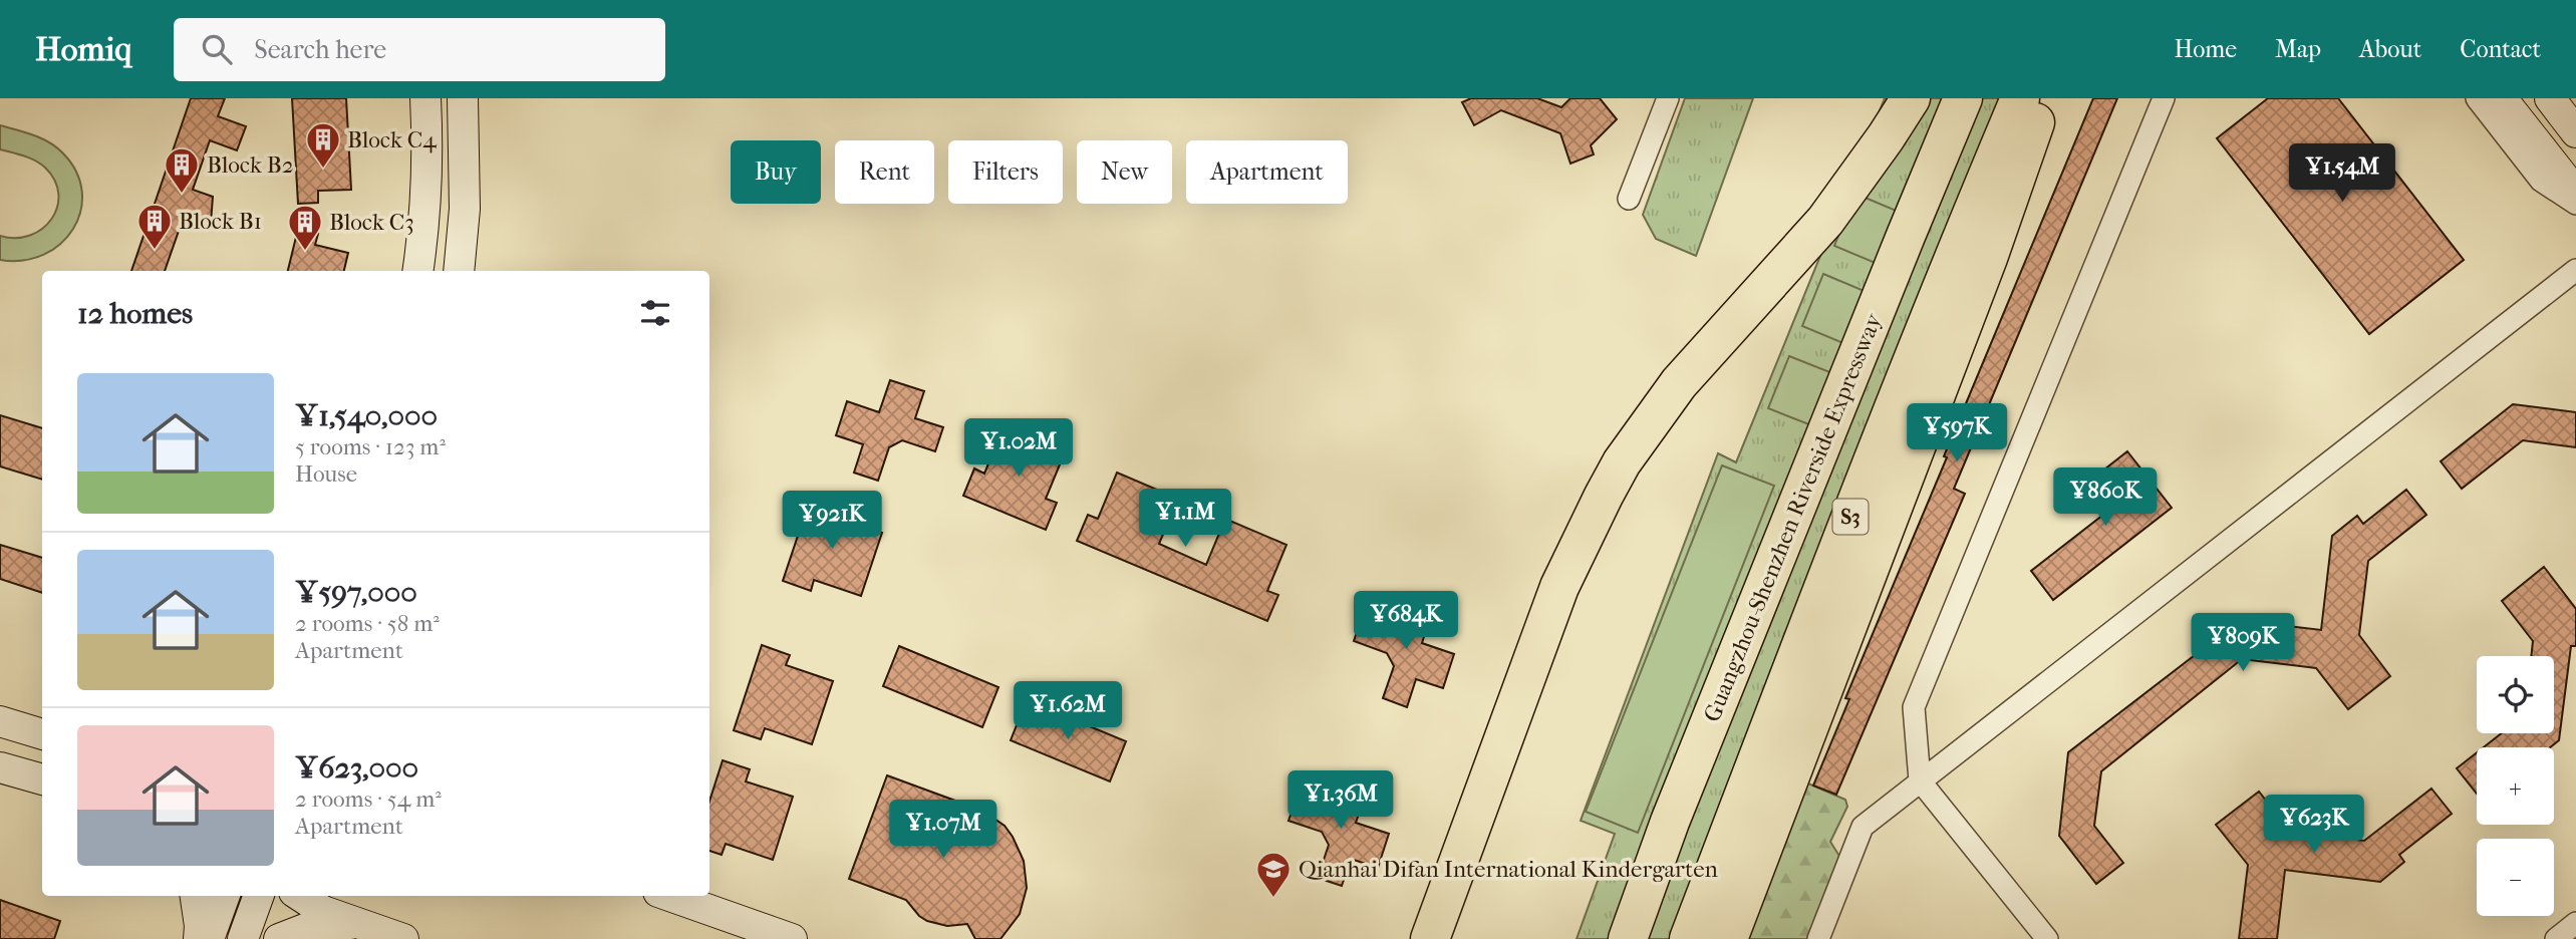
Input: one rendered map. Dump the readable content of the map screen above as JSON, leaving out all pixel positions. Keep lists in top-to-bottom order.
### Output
{
  "streets": {
    "highway": ["S3", "Guangzhou-Shenzhen Riverside Expressway"]
  },
  "places": {
    "building": [
      "Block C4",
      "Block B2",
      "Block B1",
      "Block C3"
    ],
    "school or university": ["Qianhai Difan International Kindergarten"]
  },
  "page": {
    "header": "Homiq",
    "search": "Search here",
    "nav": [
      "Home",
      "Map",
      "About",
      "Contact"
    ],
    "chip": [
      "Buy",
      "Rent",
      "Filters",
      "New",
      "Apartment"
    ],
    "price": [
      "¥1.54M",
      "¥597K",
      "¥1.02M",
      "¥860K",
      "¥1.1M",
      "¥921K",
      "¥684K",
      "¥809K",
      "¥1.62M",
      "¥1.36M",
      "¥623K",
      "¥1.07M"
    ],
    "heading": "12 homes",
    "list": [
      {
        "name": "¥1,540,000",
        "note": "5 rooms · 123 m² · House"
      },
      {
        "name": "¥597,000",
        "note": "2 rooms · 58 m² · Apartment"
      },
      {
        "name": "¥623,000",
        "note": "2 rooms · 54 m² · Apartment"
      }
    ],
    "map_buttons": ["+", "−"]
  }
}
